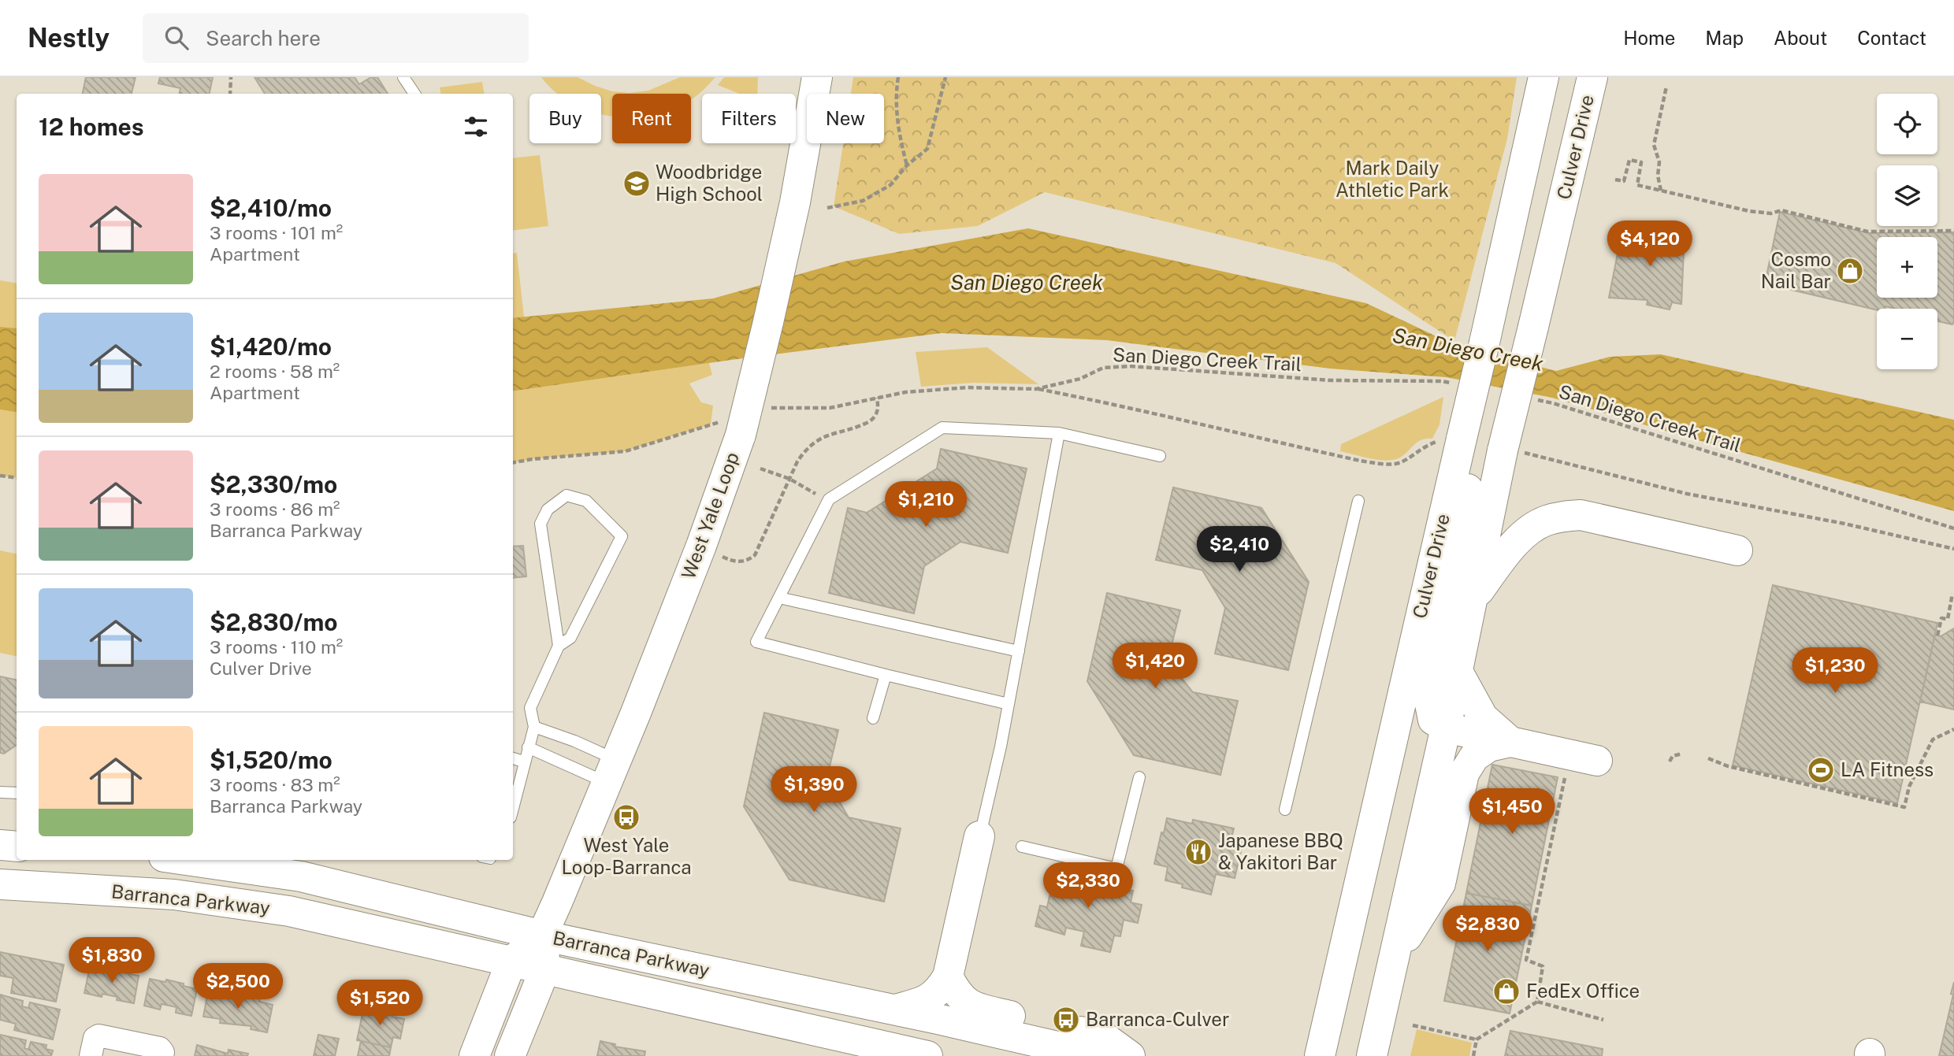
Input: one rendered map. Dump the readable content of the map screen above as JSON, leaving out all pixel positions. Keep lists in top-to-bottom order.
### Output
{
  "streets": {
    "main road": ["Culver Drive", "West Yale Loop", "Barranca Parkway"],
    "path": ["San Diego Creek Trail"]
  },
  "crossings": [
    ["Culver Drive", "San Diego Creek Trail"],
    ["West Yale Loop", "Barranca Parkway"]
  ],
  "water": ["San Diego Creek"],
  "parks": ["Mark Daily Athletic Park"],
  "places": {
    "school or university": ["Woodbridge High School"],
    "shop": ["Cosmo Nail Bar", "FedEx Office"],
    "sports": ["LA Fitness"],
    "bus stop": ["West Yale Loop-Barranca", "Barranca-Culver"],
    "restaurant": ["Japanese BBQ & Yakitori Bar"]
  },
  "page": {
    "header": "Nestly",
    "search": "Search here",
    "nav": [
      "Home",
      "Map",
      "About",
      "Contact"
    ],
    "map_buttons": ["+", "−"],
    "chip": [
      "Buy",
      "Rent",
      "Filters",
      "New"
    ],
    "heading": "12 homes",
    "list": [
      {
        "name": "$2,410/mo",
        "note": "3 rooms · 101 m² · Apartment"
      },
      {
        "name": "$1,420/mo",
        "note": "2 rooms · 58 m² · Apartment"
      },
      {
        "name": "$2,330/mo",
        "note": "3 rooms · 86 m² · Barranca Parkway"
      },
      {
        "name": "$2,830/mo",
        "note": "3 rooms · 110 m² · Culver Drive"
      },
      {
        "name": "$1,520/mo",
        "note": "3 rooms · 83 m² · Barranca Parkway"
      }
    ],
    "price": [
      "$4,120",
      "$1,210",
      "$2,410",
      "$1,420",
      "$1,230",
      "$1,390",
      "$1,450",
      "$2,330",
      "$2,830",
      "$1,830",
      "$2,500",
      "$1,520"
    ]
  }
}
